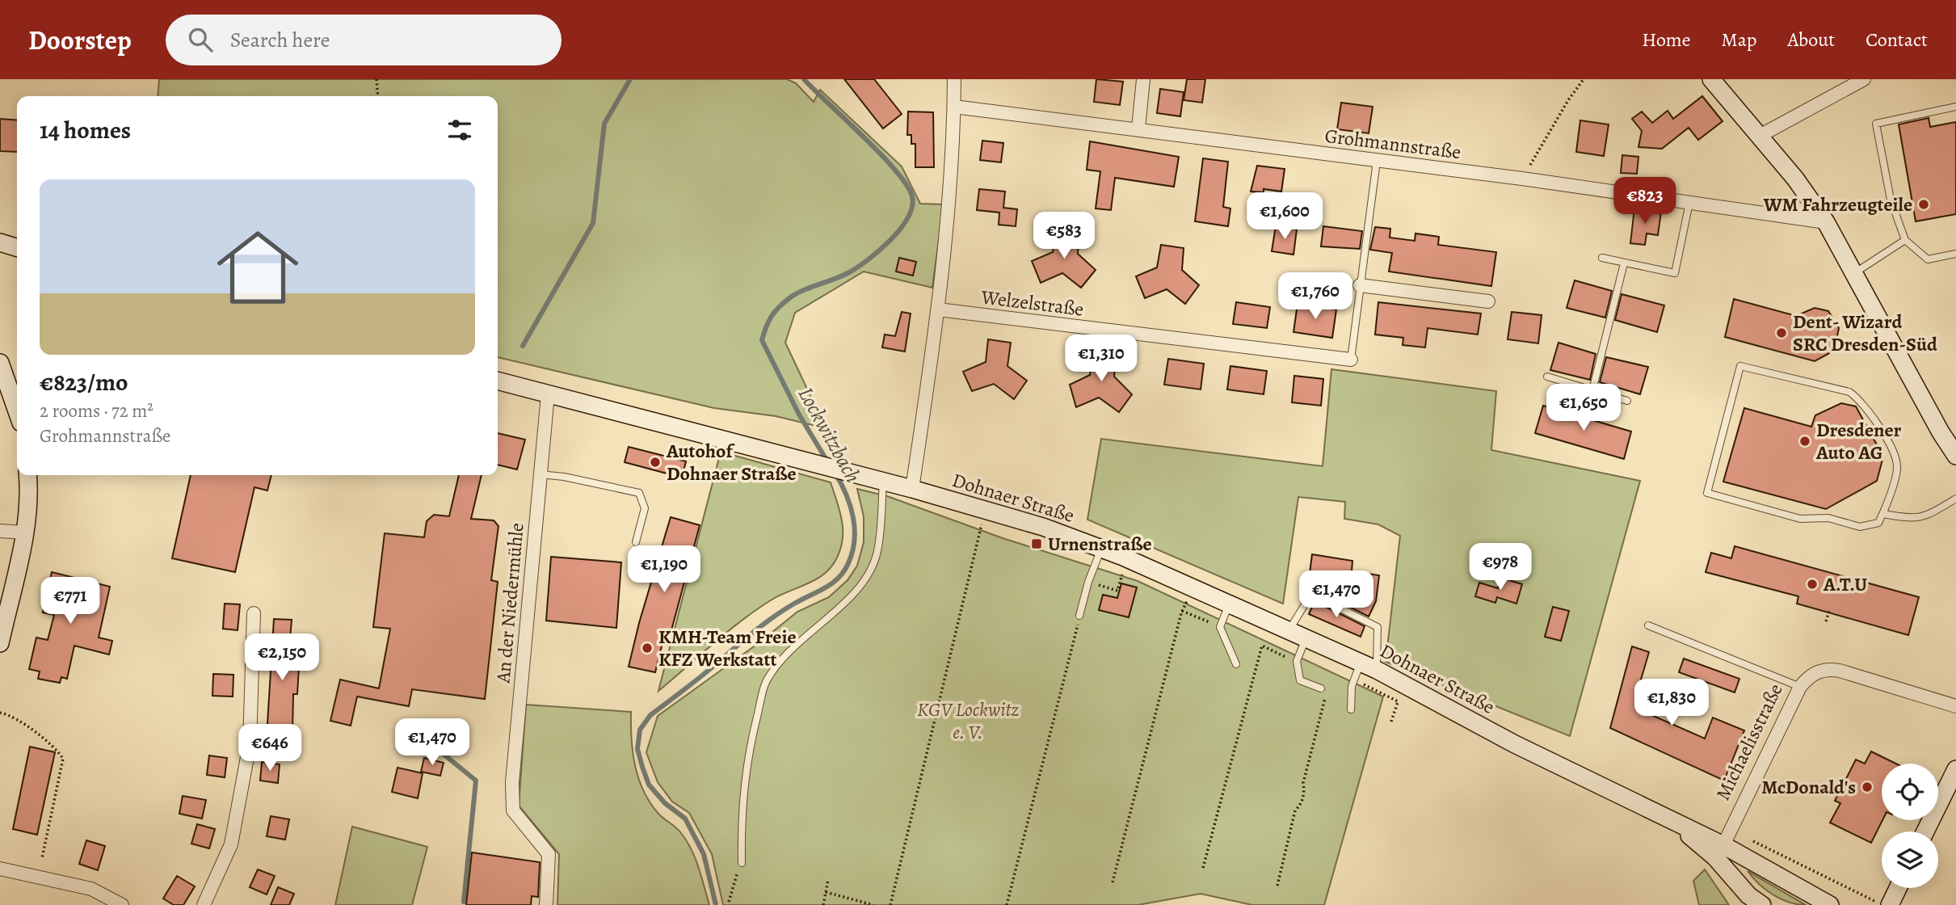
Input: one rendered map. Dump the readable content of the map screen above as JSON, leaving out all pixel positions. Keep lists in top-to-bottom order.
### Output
{
  "streets": {
    "main road": ["Dohnaer Straße"],
    "street": [
      "Grohmannstraße",
      "Welzelstraße",
      "An der Niedermühle",
      "Michaelisstraße"
    ]
  },
  "crossings": [
    ["Grohmannstraße", "Welzelstraße"],
    ["Dohnaer Straße", "An der Niedermühle"],
    ["Dohnaer Straße", "Michaelisstraße"]
  ],
  "water": ["Lockwitzbach"],
  "parks": ["KGV Lockwitz e. V."],
  "places": {
    "other": [
      "WM Fahrzeugteile",
      "Dent- Wizard SRC Dresden-Süd",
      "Dresdener Auto AG",
      "Autohof Dohnaer Straße",
      "A.T.U",
      "KMH-Team Freie KFZ Werkstatt",
      "McDonald's"
    ],
    "transit": ["Urnenstraße"]
  },
  "page": {
    "header": "Doorstep",
    "search": "Search here",
    "nav": [
      "Home",
      "Map",
      "About",
      "Contact"
    ],
    "heading": "14 homes",
    "list": [
      {
        "name": "€823/mo",
        "note": "2 rooms · 72 m² · Grohmannstraße"
      }
    ],
    "price": [
      "€823",
      "€1,600",
      "€583",
      "€1,760",
      "€1,310",
      "€1,650",
      "€978",
      "€1,190",
      "€1,470",
      "€771",
      "€2,150",
      "€1,830",
      "€1,470",
      "€646"
    ]
  }
}
